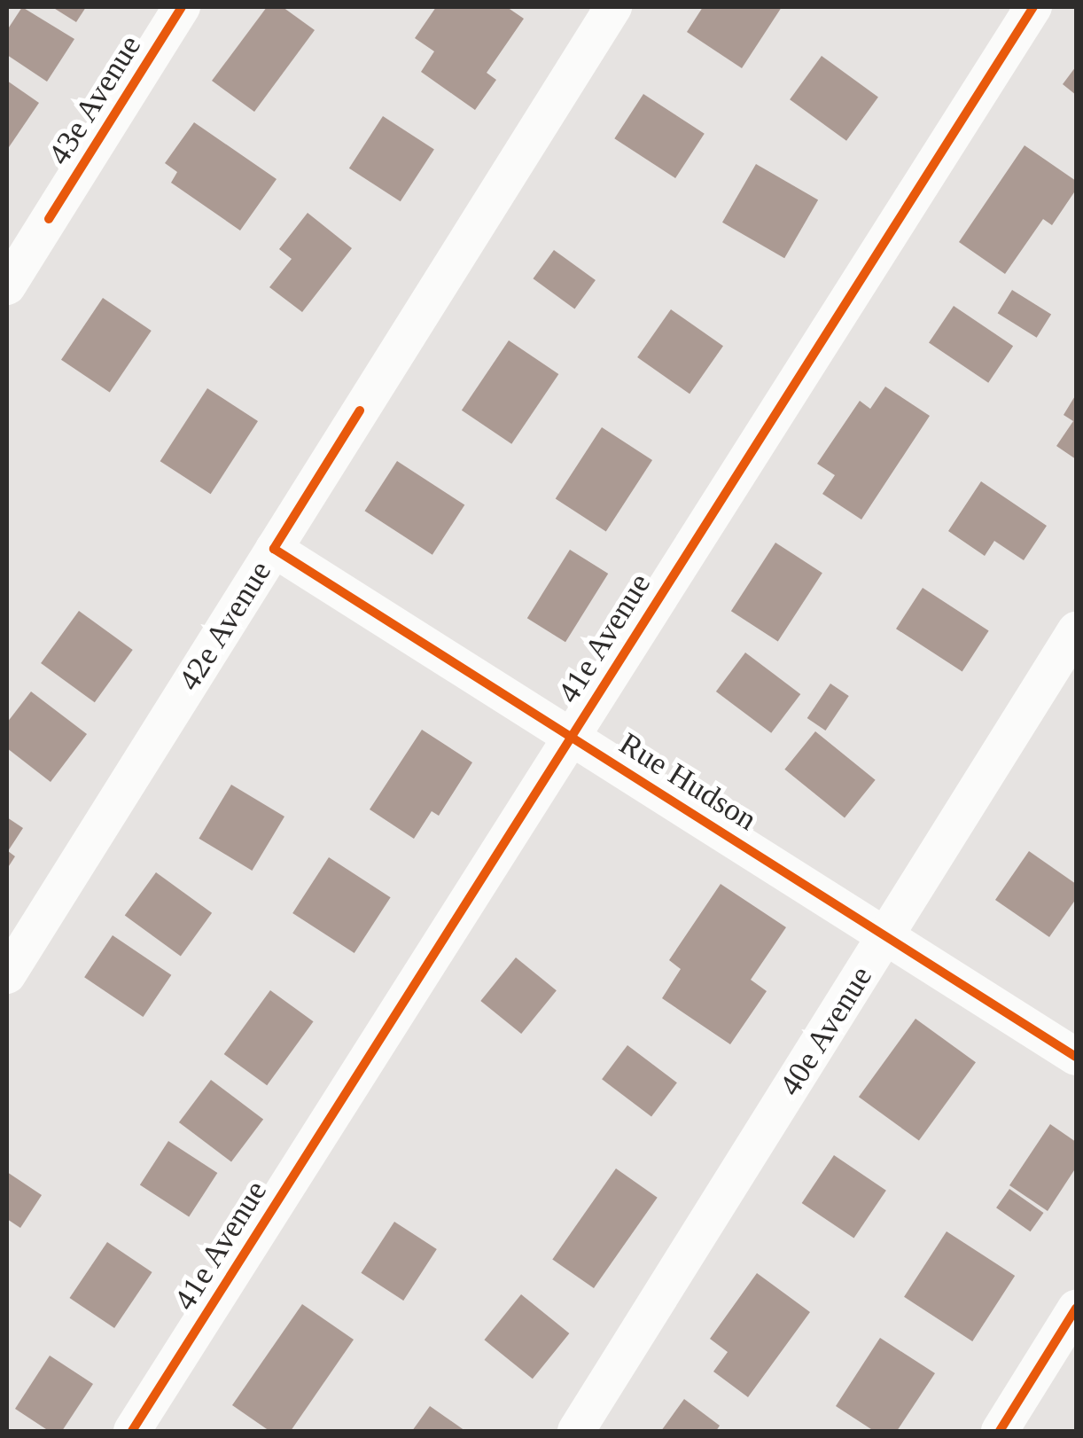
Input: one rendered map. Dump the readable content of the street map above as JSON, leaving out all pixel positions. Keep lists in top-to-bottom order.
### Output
{
  "streets": {
    "street": [
      "43e Avenue",
      "42e Avenue",
      "41e Avenue",
      "Rue Hudson",
      "40e Avenue"
    ]
  },
  "crossings": [
    ["42e Avenue", "Rue Hudson"],
    ["41e Avenue", "Rue Hudson"],
    ["Rue Hudson", "40e Avenue"]
  ]
}
